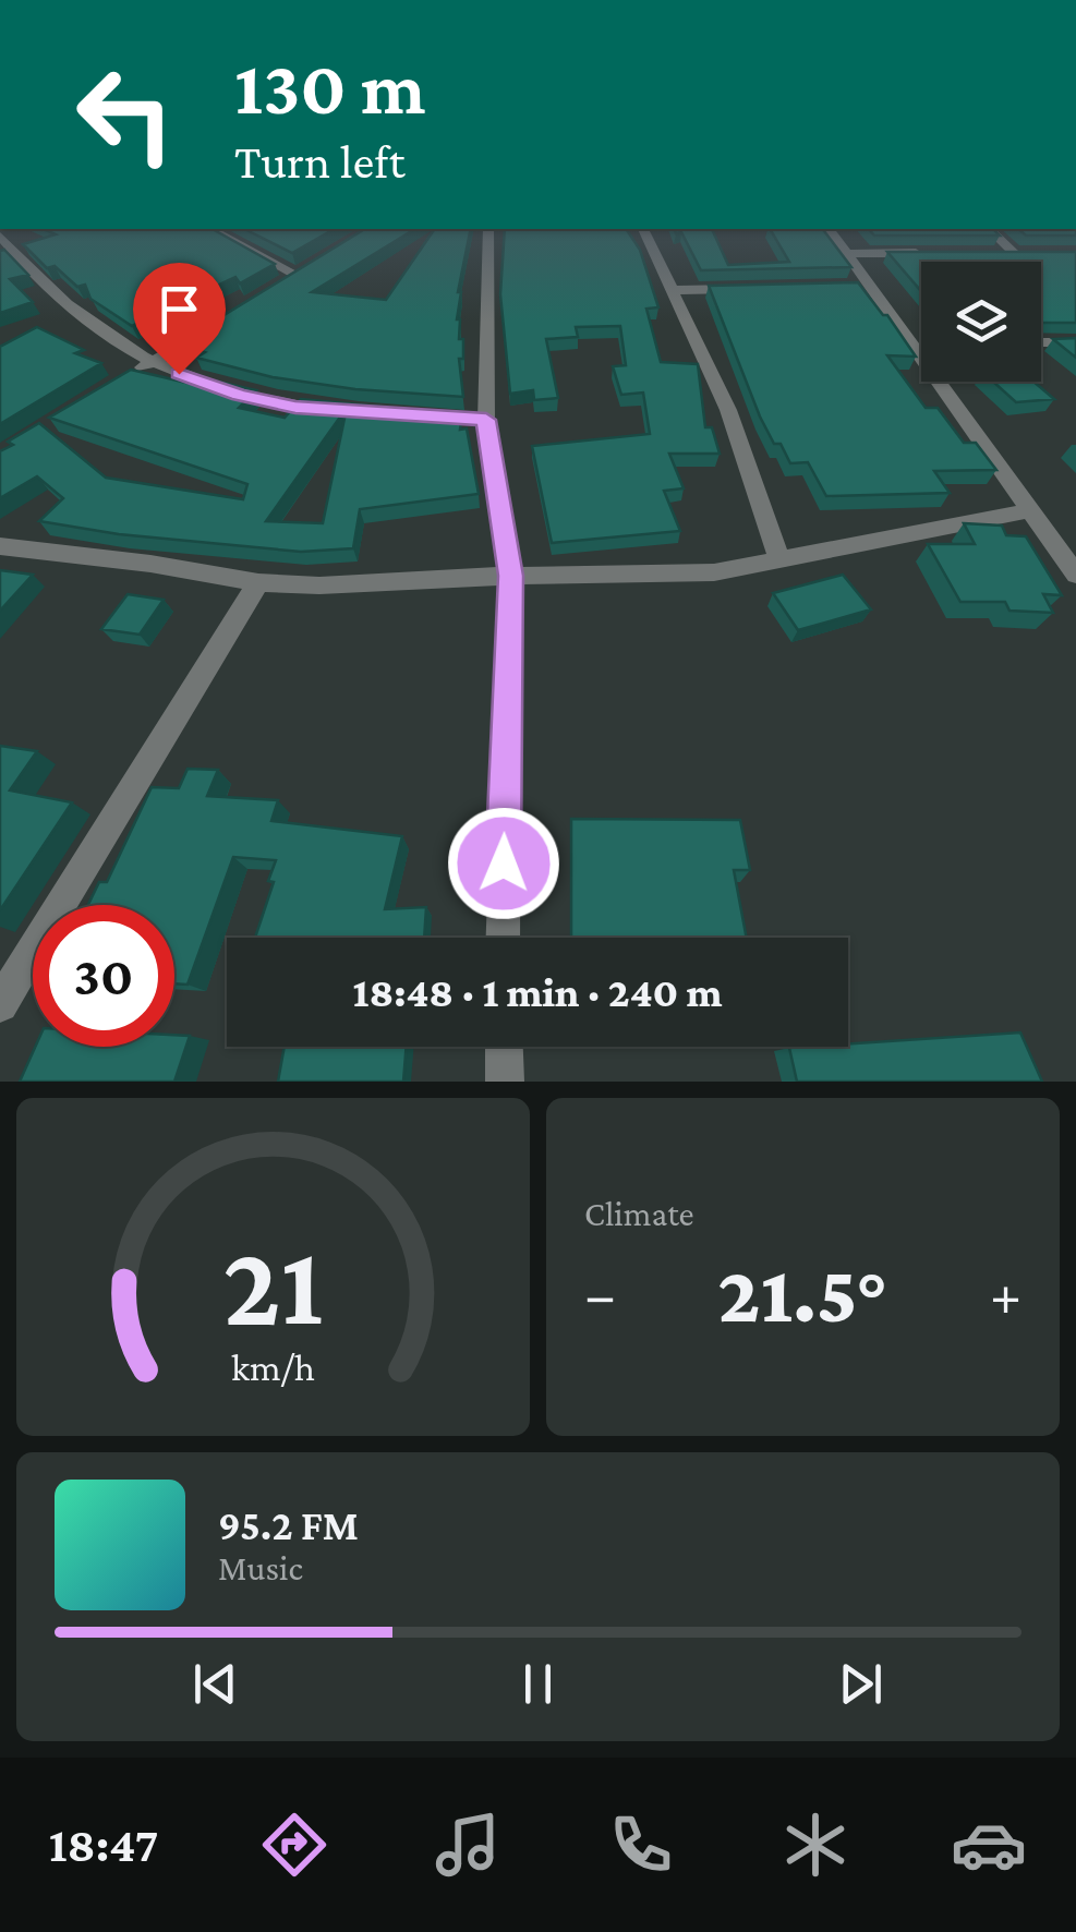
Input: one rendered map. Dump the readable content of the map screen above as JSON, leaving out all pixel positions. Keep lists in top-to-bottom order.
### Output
{
  "page": {
    "turn": ["130 m", "Turn left"],
    "limit": "30",
    "trip": "18:48 · 1 min · 240 m",
    "tile": "Climate",
    "heat": ["−", "21.5°", "+"],
    "song": ["95.2 FM", "Music"],
    "tabs": "18:47",
    "gauge": ["21", "km/h"]
  }
}
